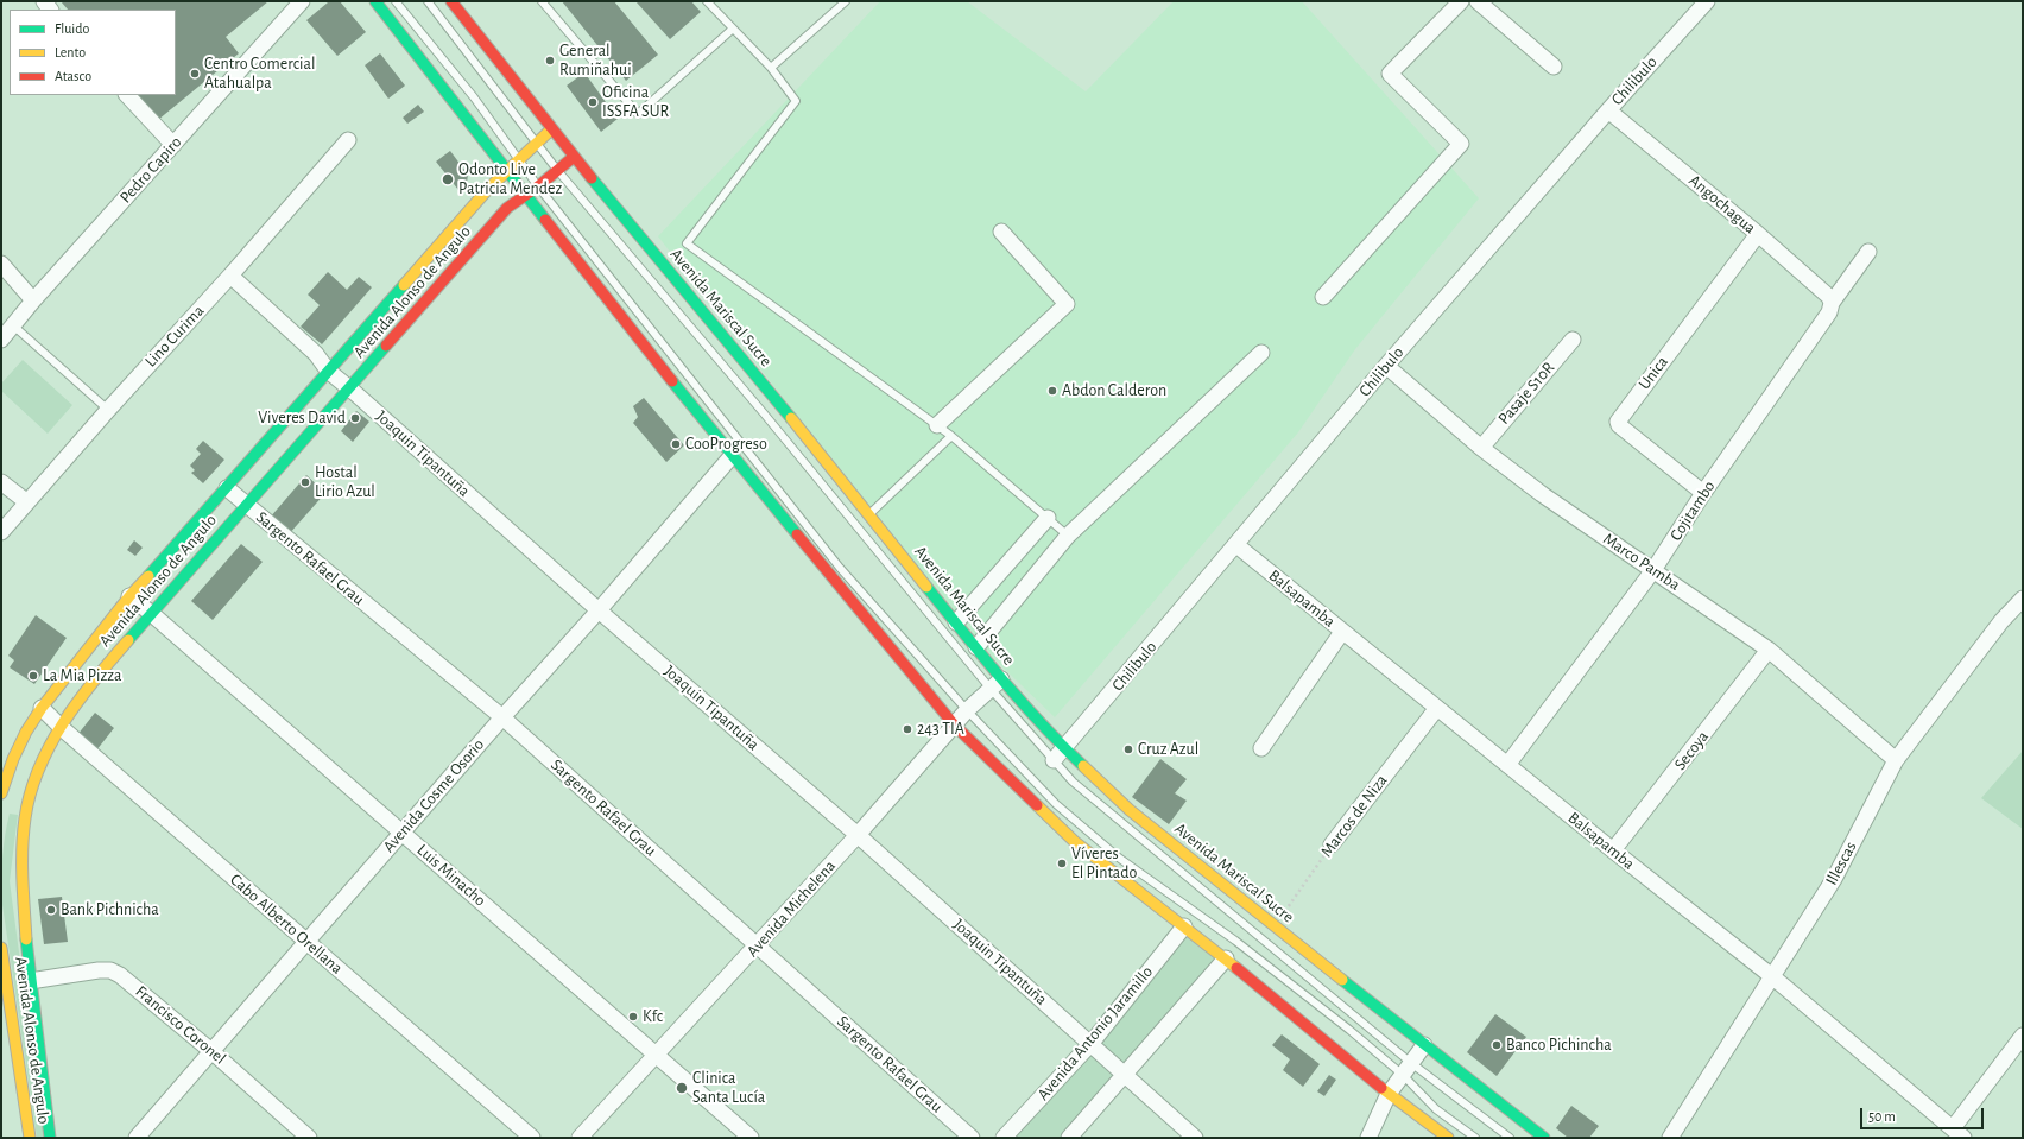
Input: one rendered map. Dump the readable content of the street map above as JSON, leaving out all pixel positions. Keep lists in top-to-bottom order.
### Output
{
  "streets": {
    "main road": ["Avenida Alonso de Angulo", "Avenida Mariscal Sucre"],
    "street": [
      "Chilibulo",
      "Pedro Capiro",
      "Angochagua",
      "Lino Curima",
      "Unica",
      "Pasaje S10R",
      "Joaquin Tipantuña",
      "Cojitambo",
      "Sargento Rafael Grau",
      "Marco Pamba",
      "Balsapamba",
      "Secoya",
      "Avenida Cosme Osorio",
      "Marcos de Niza",
      "Illescas",
      "Luis Minacho",
      "Avenida Michelena",
      "Cabo Alberto Orellana",
      "Francisco Coronel",
      "Avenida Antonio Jaramillo"
    ]
  },
  "crossings": [
    ["Chilibulo", "Angochagua"],
    ["Chilibulo", "Avenida Mariscal Sucre"],
    ["Chilibulo", "Marco Pamba"],
    ["Chilibulo", "Balsapamba"],
    ["Angochagua", "Unica"],
    ["Angochagua", "Cojitambo"],
    ["Avenida Alonso de Angulo", "Avenida Mariscal Sucre"],
    ["Avenida Alonso de Angulo", "Joaquin Tipantuña"],
    ["Avenida Alonso de Angulo", "Sargento Rafael Grau"],
    ["Avenida Alonso de Angulo", "Luis Minacho"],
    ["Avenida Alonso de Angulo", "Cabo Alberto Orellana"],
    ["Avenida Alonso de Angulo", "Francisco Coronel"],
    ["Avenida Mariscal Sucre", "Marcos de Niza"],
    ["Avenida Mariscal Sucre", "Avenida Michelena"],
    ["Lino Curima", "Joaquin Tipantuña"],
    ["Unica", "Cojitambo"],
    ["Pasaje S10R", "Marco Pamba"],
    ["Joaquin Tipantuña", "Avenida Cosme Osorio"],
    ["Joaquin Tipantuña", "Avenida Michelena"],
    ["Joaquin Tipantuña", "Avenida Antonio Jaramillo"],
    ["Cojitambo", "Marco Pamba"],
    ["Cojitambo", "Balsapamba"],
    ["Sargento Rafael Grau", "Avenida Cosme Osorio"],
    ["Sargento Rafael Grau", "Avenida Michelena"],
    ["Marco Pamba", "Secoya"],
    ["Marco Pamba", "Illescas"],
    ["Balsapamba", "Secoya"],
    ["Balsapamba", "Marcos de Niza"],
    ["Balsapamba", "Illescas"],
    ["Avenida Cosme Osorio", "Luis Minacho"],
    ["Avenida Cosme Osorio", "Cabo Alberto Orellana"],
    ["Avenida Cosme Osorio", "Francisco Coronel"],
    ["Luis Minacho", "Avenida Michelena"]
  ],
  "places": [
    "General Rumiñahui",
    "Centro Comercial Atahualpa",
    "Oficina ISSFA SUR",
    "Odonto Live Patricia Mendez",
    "Abdon Calderon",
    "Viveres David",
    "CooProgreso",
    "Hostal Lirio Azul",
    "La Mia Pizza",
    "243 TIA",
    "Cruz Azul",
    "Víveres El Pintado",
    "Bank Pichnicha",
    "Kfc",
    "Banco Pichincha",
    "Clinica Santa Lucía"
  ],
  "legend": ["Fluido", "Lento", "Atasco"],
  "scale_bar": "50 m"
}
